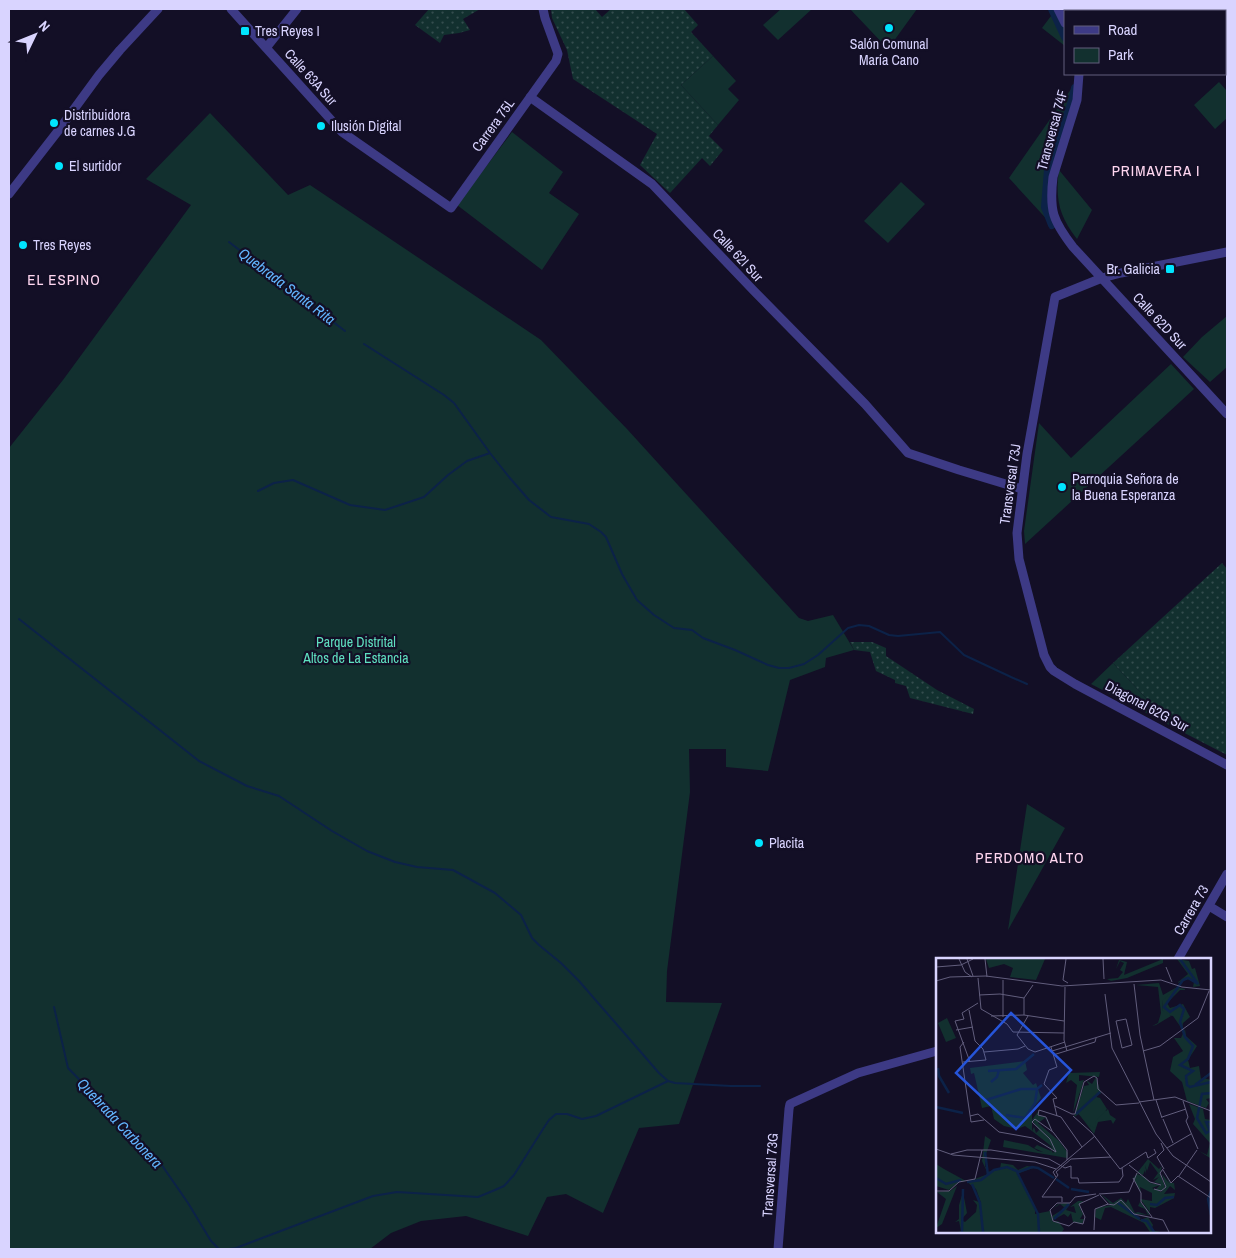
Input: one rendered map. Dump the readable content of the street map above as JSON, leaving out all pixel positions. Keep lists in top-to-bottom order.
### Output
{
  "streets": {
    "street": [
      "Calle 63A Sur",
      "Carrera 75L",
      "Transversal 74F",
      "Calle 62I Sur",
      "Calle 62D Sur",
      "Transversal 73J",
      "Diagonal 62G Sur",
      "Carrera 73",
      "Transversal 73G"
    ]
  },
  "crossings": [
    ["Calle 63A Sur", "Carrera 75L"],
    ["Carrera 75L", "Calle 62I Sur"],
    ["Transversal 74F", "Calle 62D Sur"],
    ["Calle 62I Sur", "Transversal 73J"],
    ["Calle 62D Sur", "Transversal 73J"],
    ["Transversal 73J", "Diagonal 62G Sur"]
  ],
  "districts": ["PRIMAVERA I", "EL ESPINO", "PERDOMO ALTO"],
  "water": ["Quebrada Santa Rita", "Quebrada Carbonera"],
  "parks": ["Parque Distrital Altos de La Estancia"],
  "places": {
    "other": [
      "Salón Comunal María Cano",
      "Distribuidora de carnes J.G",
      "Ilusión Digital",
      "El surtidor",
      "Tres Reyes",
      "Parroquia Señora de la Buena Esperanza",
      "Placita"
    ],
    "transit": ["Tres Reyes I", "Br. Galicia"]
  },
  "legend": ["Road", "Park"],
  "north": "top right"
}
